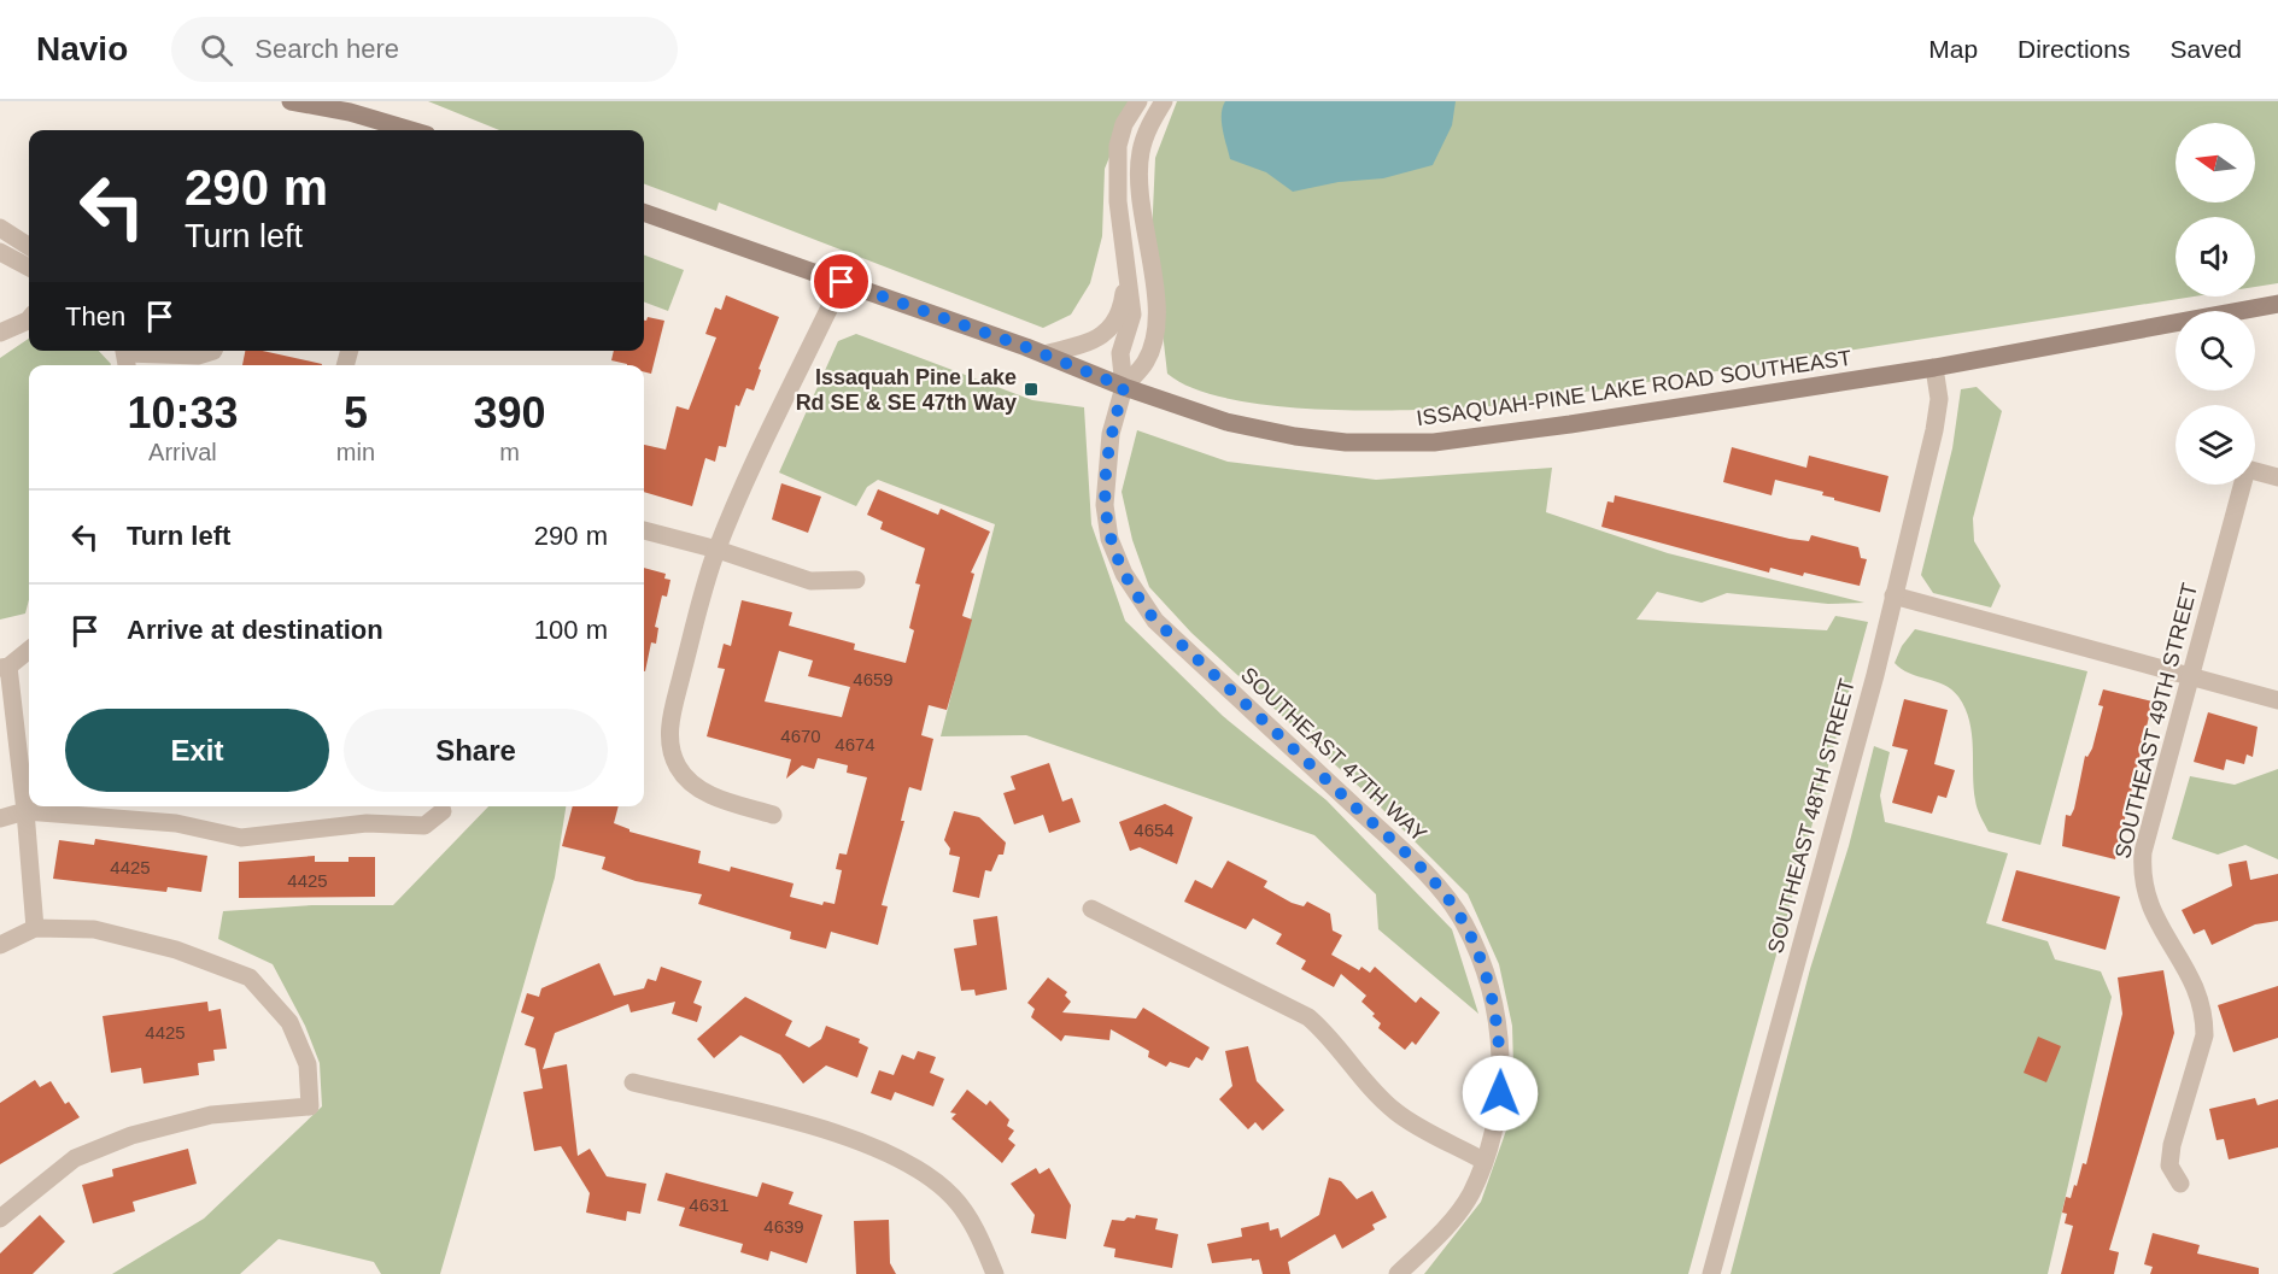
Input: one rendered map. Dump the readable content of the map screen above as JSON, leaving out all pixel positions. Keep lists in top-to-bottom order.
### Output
{
  "streets": {
    "main road": ["ISSAQUAH-PINE LAKE ROAD SOUTHEAST"],
    "street": ["SOUTHEAST 49TH STREET", "SOUTHEAST 47TH WAY", "SOUTHEAST 48TH STREET"]
  },
  "crossings": [
    ["ISSAQUAH-PINE LAKE ROAD SOUTHEAST", "SOUTHEAST 47TH WAY"],
    ["ISSAQUAH-PINE LAKE ROAD SOUTHEAST", "SOUTHEAST 48TH STREET"]
  ],
  "places": {
    "transit": ["Issaquah Pine Lake Rd SE & SE 47th Way"]
  },
  "house_numbers": [
    "4659",
    "4670",
    "4674",
    "4654",
    "4425",
    "4425",
    "4425",
    "4631",
    "4639"
  ],
  "north": "left",
  "page": {
    "header": "Navio",
    "search": "Search here",
    "nav": ["Map", "Directions", "Saved"],
    "turn": ["290 m", "Turn left"],
    "then": "Then",
    "eta": [
      "10:33",
      "Arrival",
      "5",
      "min",
      "390",
      "m"
    ],
    "list": [
      {
        "name": "Turn left",
        "value": "290 m"
      },
      {
        "name": "Arrive at destination",
        "value": "100 m"
      }
    ],
    "buttons": ["Exit", "Share"]
  }
}
